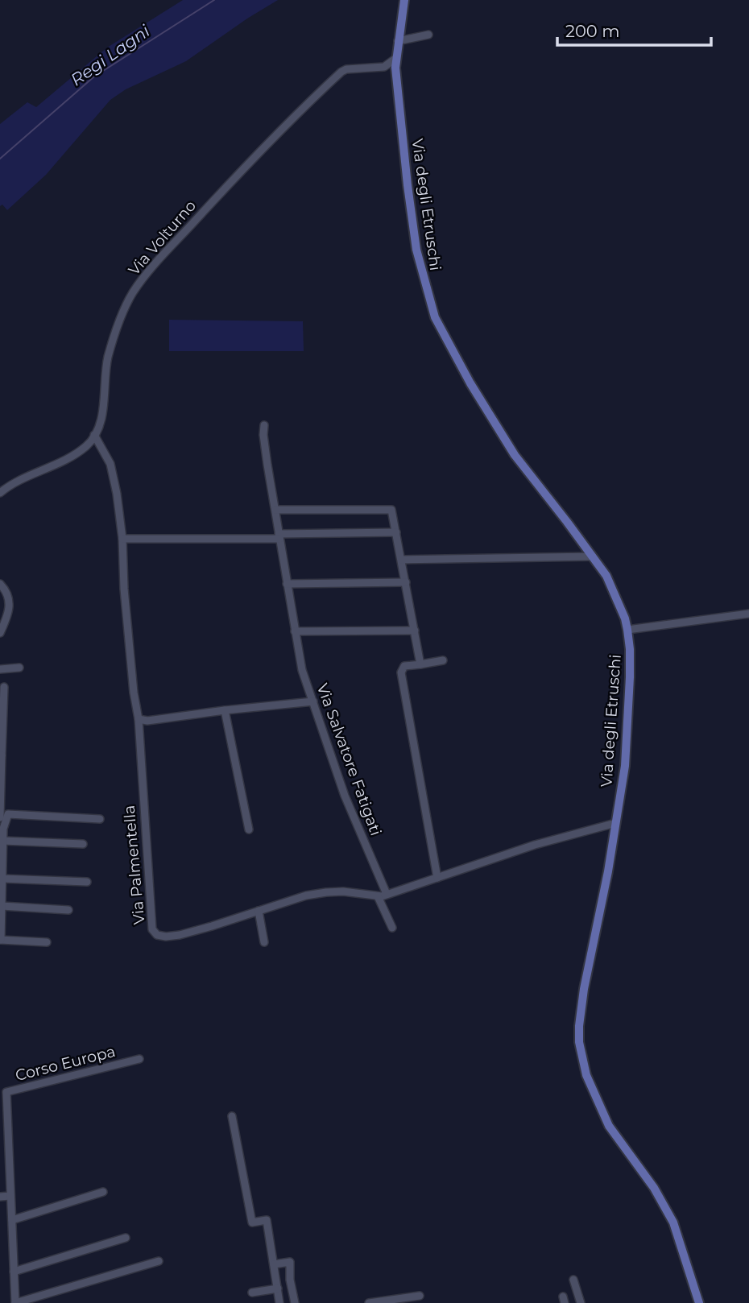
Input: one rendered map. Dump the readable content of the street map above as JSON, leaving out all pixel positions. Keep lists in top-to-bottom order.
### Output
{
  "streets": {
    "main road": ["Via degli Etruschi"],
    "street": [
      "Via Volturno",
      "Via Salvatore Fatigati",
      "Via Palmentella",
      "Corso Europa"
    ]
  },
  "crossings": [
    ["Via degli Etruschi", "Via Volturno"],
    ["Via degli Etruschi", "Via Palmentella"],
    ["Via Volturno", "Via Palmentella"],
    ["Via Salvatore Fatigati", "Via Palmentella"]
  ],
  "water": ["Regi Lagni"],
  "scale_bar": "200 m"
}
